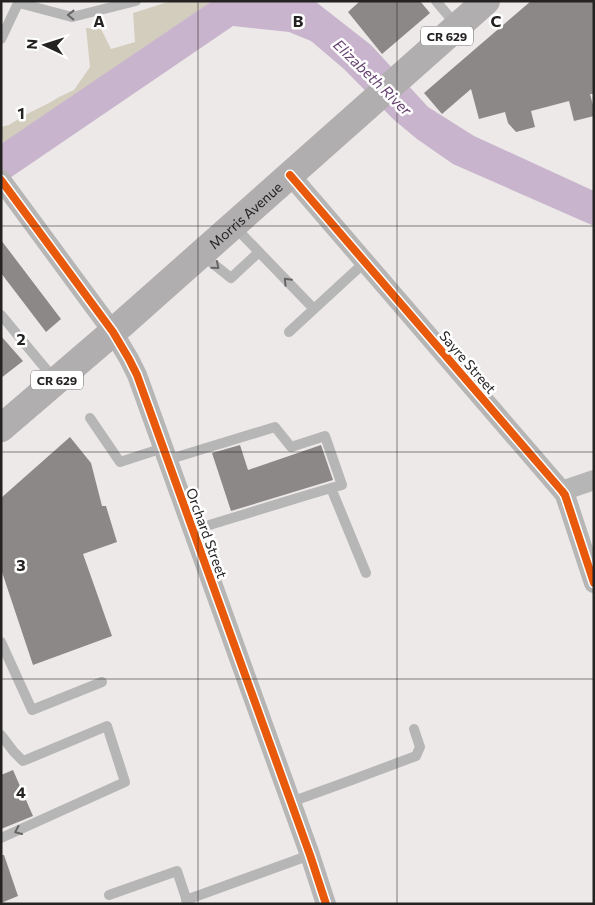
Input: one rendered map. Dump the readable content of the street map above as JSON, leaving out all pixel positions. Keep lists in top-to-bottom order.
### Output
{
  "streets": {
    "main road": ["CR 629", "Morris Avenue"],
    "street": ["Sayre Street", "Orchard Street"]
  },
  "crossings": [
    ["Morris Avenue", "Sayre Street"],
    ["Morris Avenue", "Orchard Street"]
  ],
  "water": ["Elizabeth River"],
  "north": "left",
  "grid": {
    "columns": ["A", "B", "C"],
    "rows": [
      "1",
      "2",
      "3",
      "4"
    ]
  }
}
